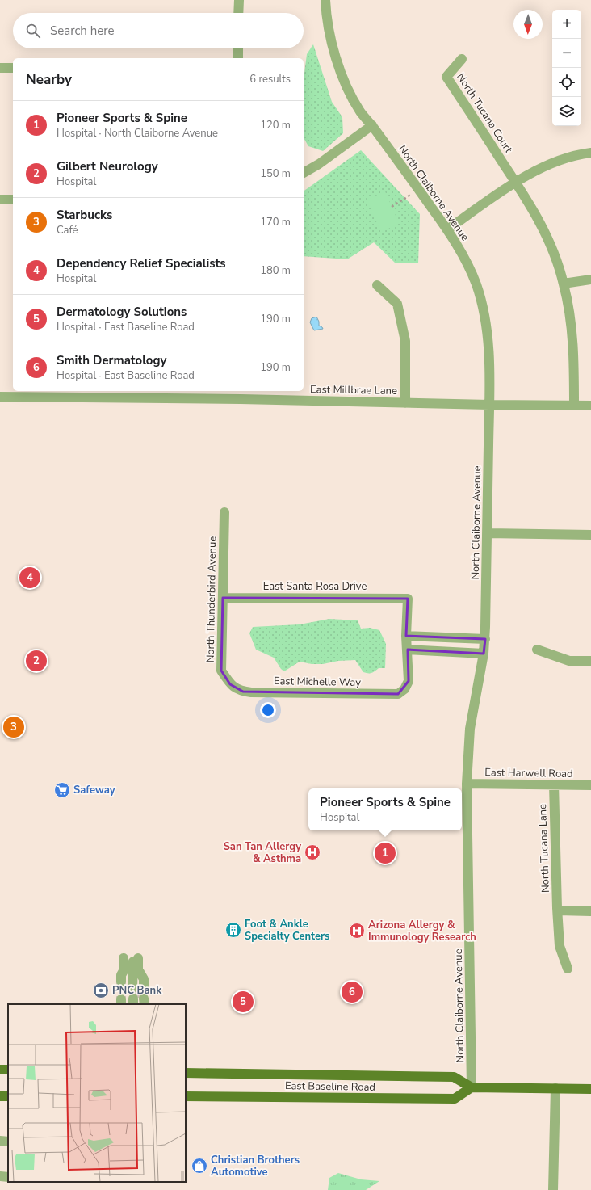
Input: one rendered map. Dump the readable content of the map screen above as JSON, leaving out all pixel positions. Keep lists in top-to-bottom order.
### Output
{
  "streets": {
    "main road": ["East Baseline Road"],
    "street": [
      "North Tucana Court",
      "North Claiborne Avenue",
      "East Millbrae Lane",
      "East Santa Rosa Drive",
      "North Thunderbird Avenue",
      "East Michelle Way",
      "East Harwell Road",
      "North Tucana Lane"
    ]
  },
  "crossings": [
    ["North Claiborne Avenue", "East Millbrae Lane"],
    ["North Claiborne Avenue", "East Harwell Road"],
    ["North Claiborne Avenue", "East Baseline Road"],
    ["East Santa Rosa Drive", "North Thunderbird Avenue"],
    ["North Thunderbird Avenue", "East Michelle Way"],
    ["East Harwell Road", "North Tucana Lane"]
  ],
  "places": {
    "supermarket": ["Safeway"],
    "hospital": ["San Tan Allergy & Asthma", "Arizona Allergy & Immunology Research"],
    "building": ["Foot & Ankle Specialty Centers"],
    "bank": ["PNC Bank"],
    "shop": ["Christian Brothers Automotive"]
  },
  "north": "bottom",
  "page": {
    "map_buttons": ["+", "−"],
    "search": "Search here",
    "heading": ["Nearby", "6 results"],
    "list": [
      {
        "mark": "1",
        "name": "Pioneer Sports & Spine",
        "note": "Hospital · North Claiborne Avenue",
        "value": "120 m"
      },
      {
        "mark": "2",
        "name": "Gilbert Neurology",
        "note": "Hospital",
        "value": "150 m"
      },
      {
        "mark": "3",
        "name": "Starbucks",
        "note": "Café",
        "value": "170 m"
      },
      {
        "mark": "4",
        "name": "Dependency Relief Specialists",
        "note": "Hospital",
        "value": "180 m"
      },
      {
        "mark": "5",
        "name": "Dermatology Solutions",
        "note": "Hospital · East Baseline Road",
        "value": "190 m"
      },
      {
        "mark": "6",
        "name": "Smith Dermatology",
        "note": "Hospital · East Baseline Road",
        "value": "190 m"
      }
    ],
    "pins": [
      "4",
      "2",
      "3",
      "1",
      "6",
      "5"
    ],
    "popup": ["Pioneer Sports & Spine", "Hospital"]
  }
}
